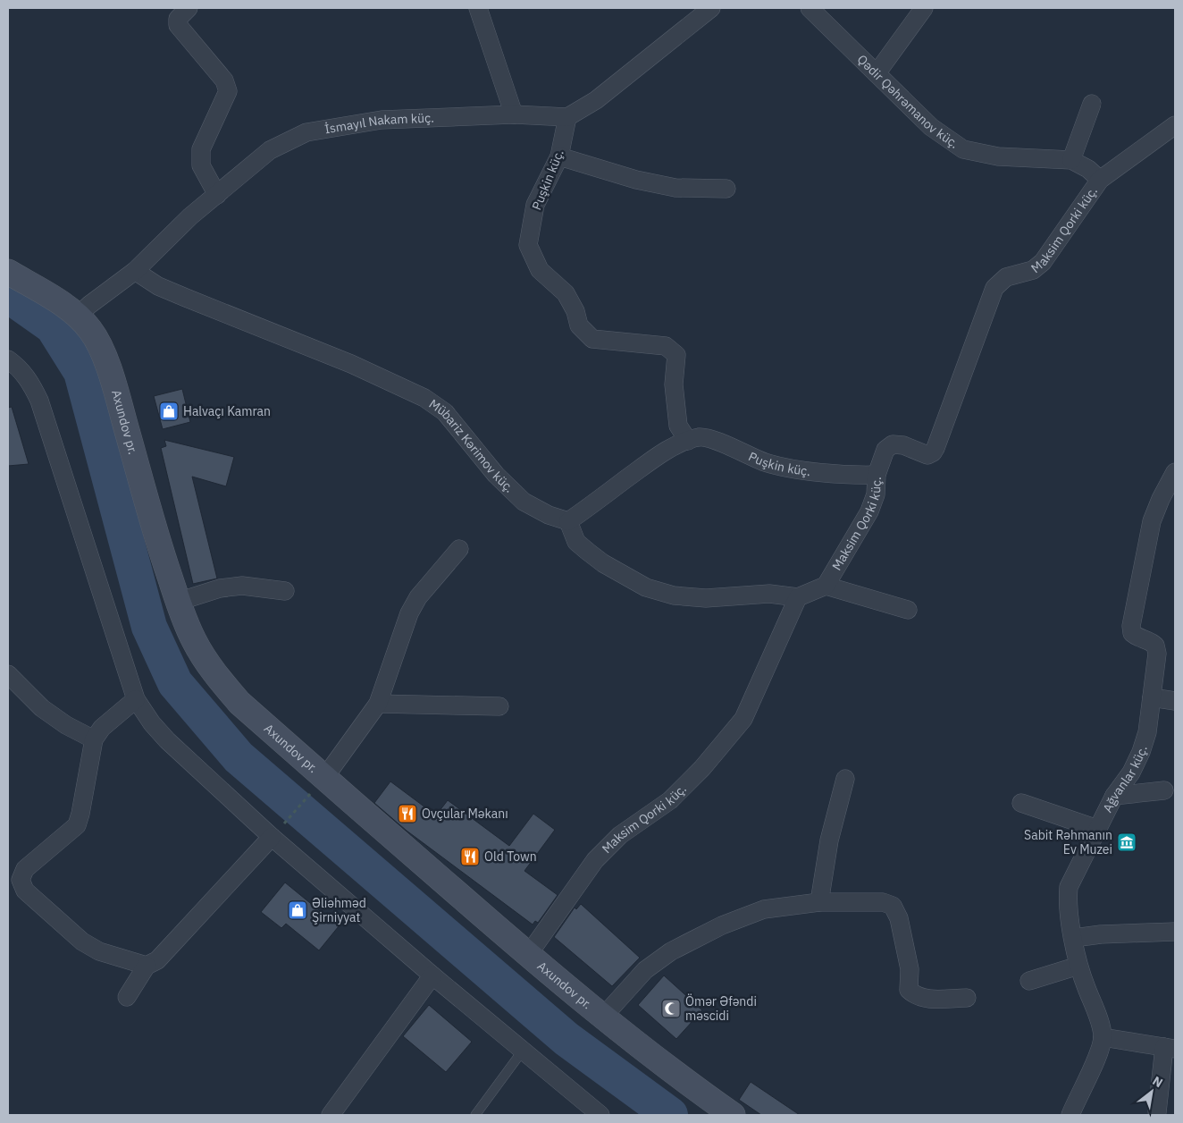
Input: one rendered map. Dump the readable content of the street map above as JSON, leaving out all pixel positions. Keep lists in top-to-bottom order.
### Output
{
  "streets": {
    "street": [
      "Qədir Qəhrəmanov küç.",
      "İsmayıl Nakam küç.",
      "Puşkin küç.",
      "Maksim Qorki küç.",
      "Axundov pr.",
      "Mübariz Kərimov küç.",
      "Ağvanlar küç."
    ]
  },
  "crossings": [
    ["Qədir Qəhrəmanov küç.", "Maksim Qorki küç."],
    ["İsmayıl Nakam küç.", "Puşkin küç."],
    ["İsmayıl Nakam küç.", "Axundov pr."],
    ["İsmayıl Nakam küç.", "Mübariz Kərimov küç."],
    ["Puşkin küç.", "Maksim Qorki küç."],
    ["Puşkin küç.", "Mübariz Kərimov küç."],
    ["Maksim Qorki küç.", "Axundov pr."]
  ],
  "places": {
    "shop": ["Halvaçı Kamran", "Əliəhməd Şirniyyat"],
    "restaurant": ["Ovçular Məkanı", "Old Town"],
    "museum": ["Sabit Rəhmanın Ev Muzei"],
    "mosque": ["Ömər Əfəndi məscidi"]
  },
  "north": "top right"
}
